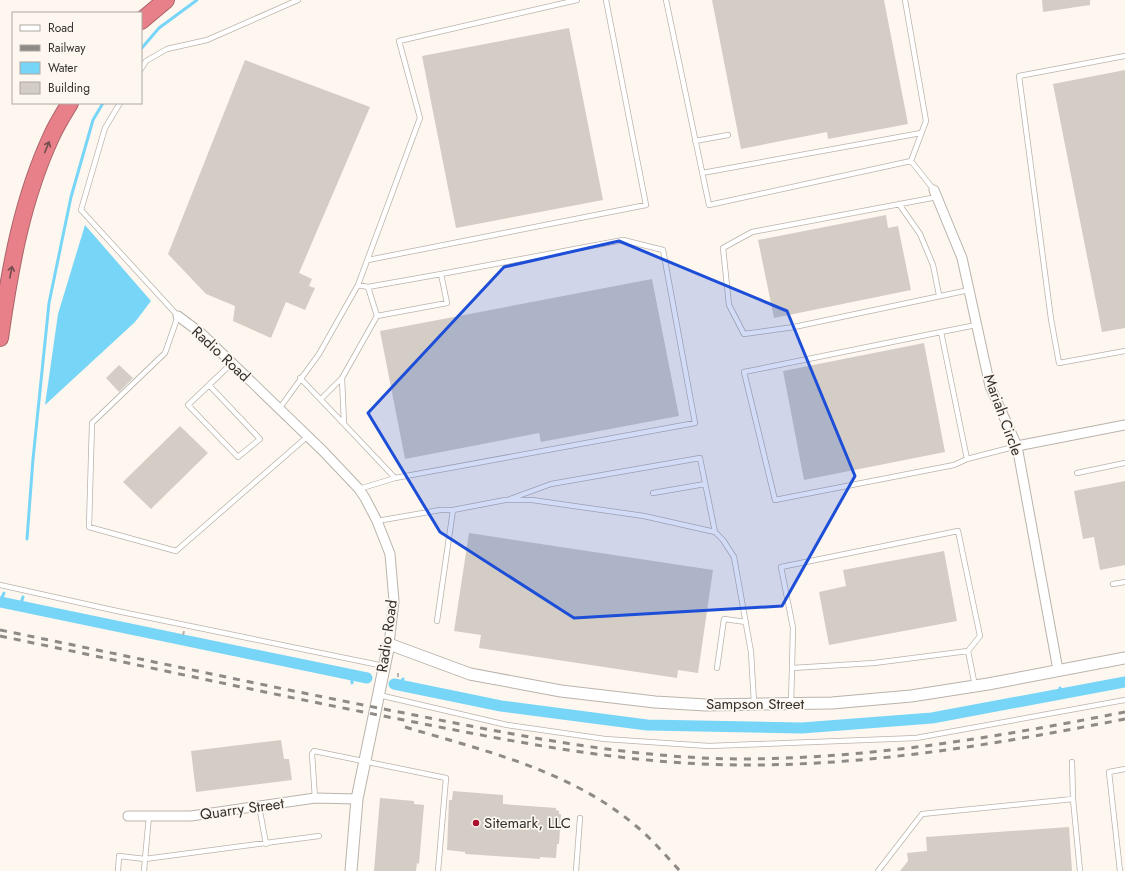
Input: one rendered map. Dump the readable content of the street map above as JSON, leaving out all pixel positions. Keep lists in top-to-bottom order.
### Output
{
  "streets": {
    "street": [
      "Radio Road",
      "Mariah Circle",
      "Sampson Street",
      "Quarry Street"
    ]
  },
  "crossings": [
    ["Radio Road", "Sampson Street"],
    ["Radio Road", "Quarry Street"],
    ["Mariah Circle", "Sampson Street"]
  ],
  "places": ["Sitemark, LLC"],
  "legend": [
    "Road",
    "Railway",
    "Water",
    "Building"
  ]
}
